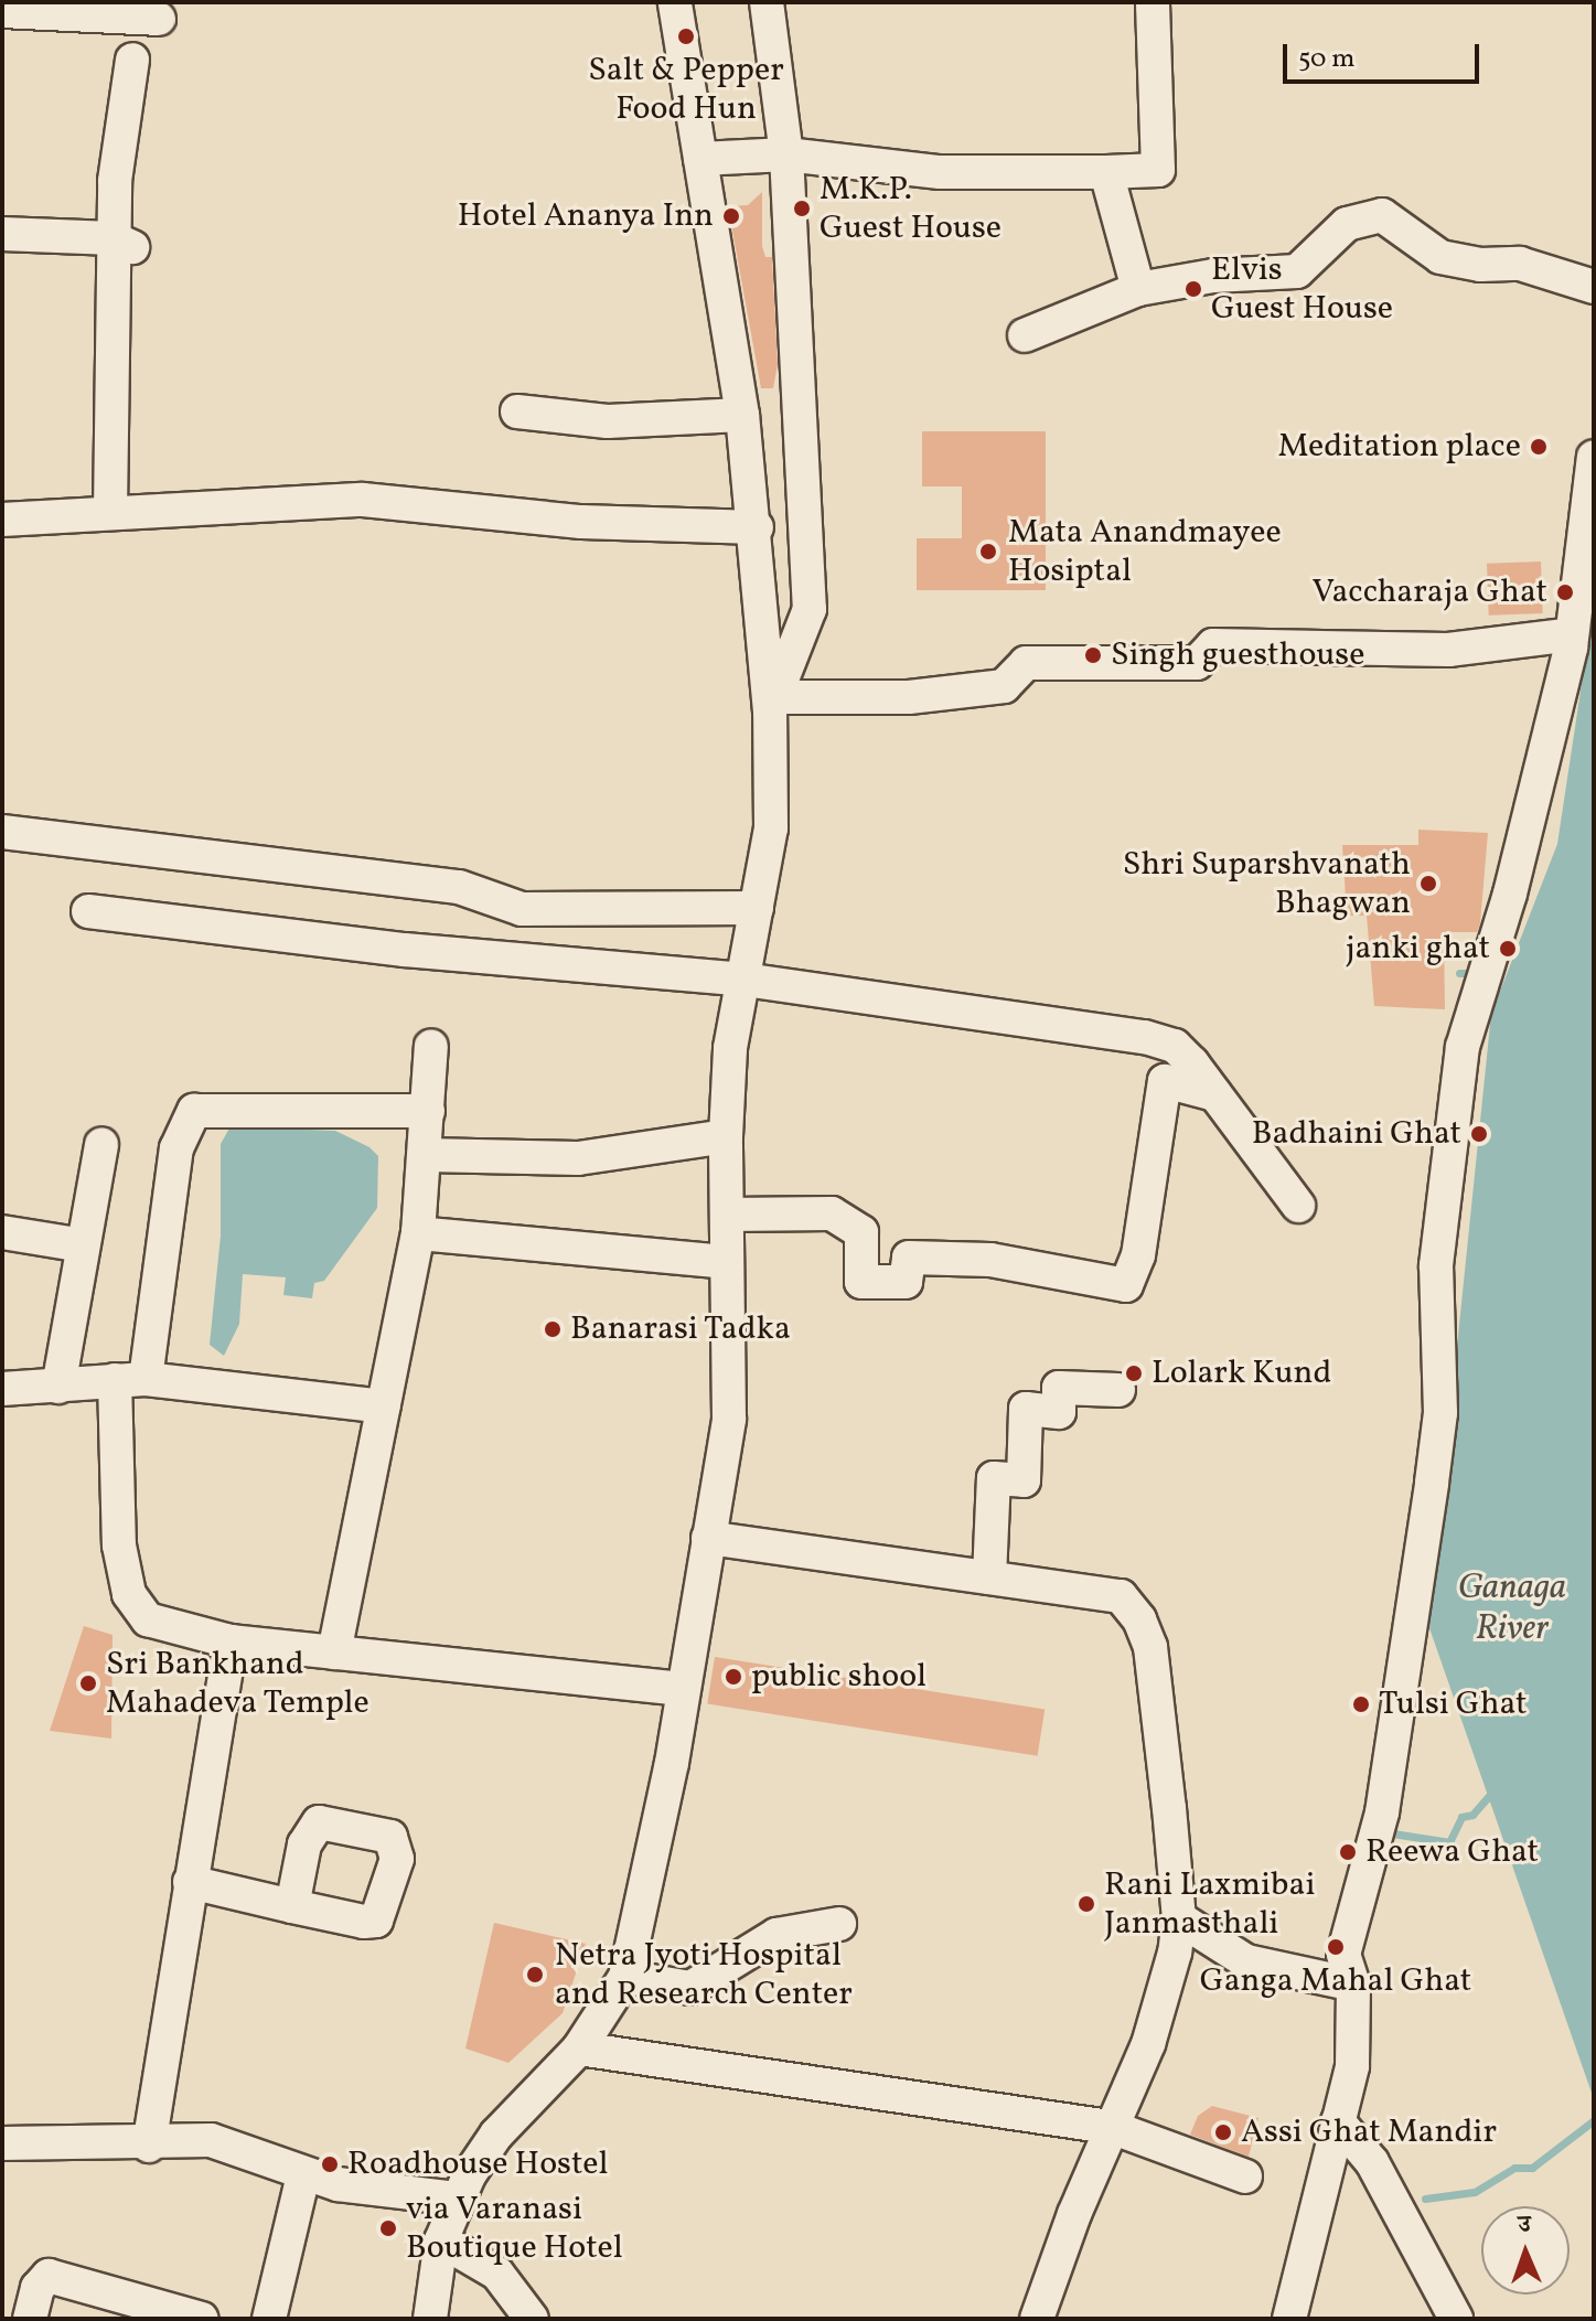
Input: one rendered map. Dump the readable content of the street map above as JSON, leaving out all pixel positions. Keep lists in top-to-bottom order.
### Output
{
  "water": ["Ganaga River"],
  "places": [
    "Salt & Pepper Food Hun",
    "M.K.P. Guest House",
    "Hotel Ananya Inn",
    "Elvis Guest House",
    "Meditation place",
    "Mata Anandmayee Hosiptal",
    "Vaccharaja Ghat",
    "Singh guesthouse",
    "Shri Suparshvanath Bhagwan",
    "janki ghat",
    "Badhaini Ghat",
    "Banarasi Tadka",
    "Lolark Kund",
    "public shool",
    "Sri Bankhand Mahadeva Temple",
    "Tulsi Ghat",
    "Reewa Ghat",
    "Rani Laxmibai Janmasthali",
    "Ganga Mahal Ghat",
    "Netra Jyoti Hospital and Research Center",
    "Assi Ghat Mandir",
    "Roadhouse Hostel",
    "via Varanasi Boutique Hotel"
  ],
  "scale_bar": "50 m",
  "north": "top"
}
